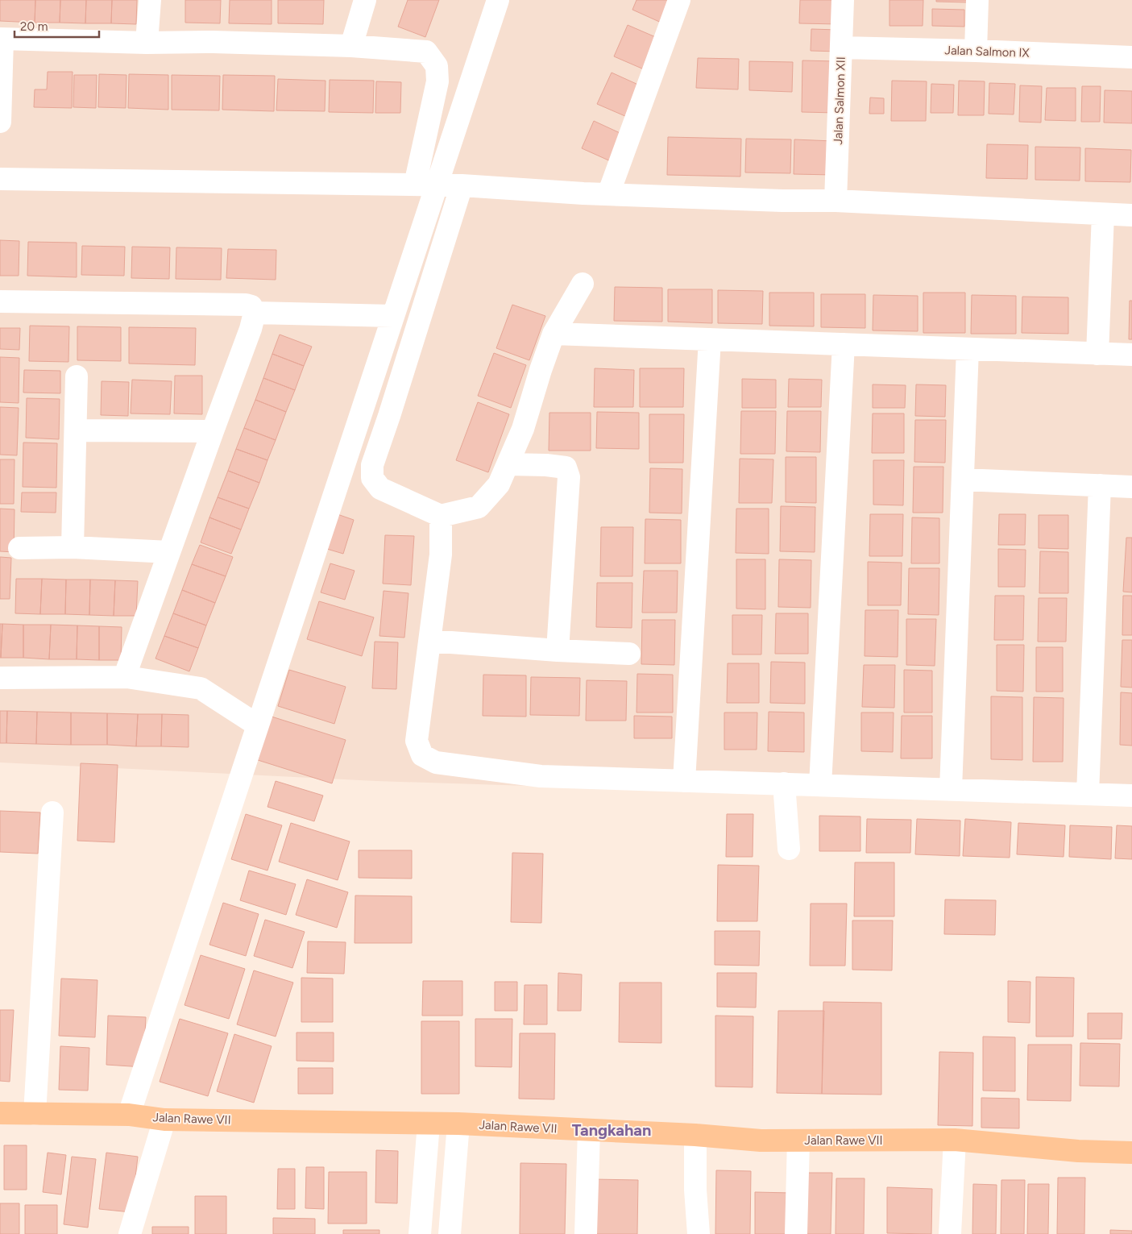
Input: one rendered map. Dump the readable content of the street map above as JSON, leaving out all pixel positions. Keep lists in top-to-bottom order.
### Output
{
  "streets": {
    "main road": ["Jalan Rawe VII"],
    "street": ["Jalan Salmon IX", "Jalan Salmon XII"]
  },
  "crossings": [
    ["Jalan Salmon IX", "Jalan Salmon XII"]
  ],
  "districts": ["Tangkahan"],
  "scale_bar": "20 m"
}
